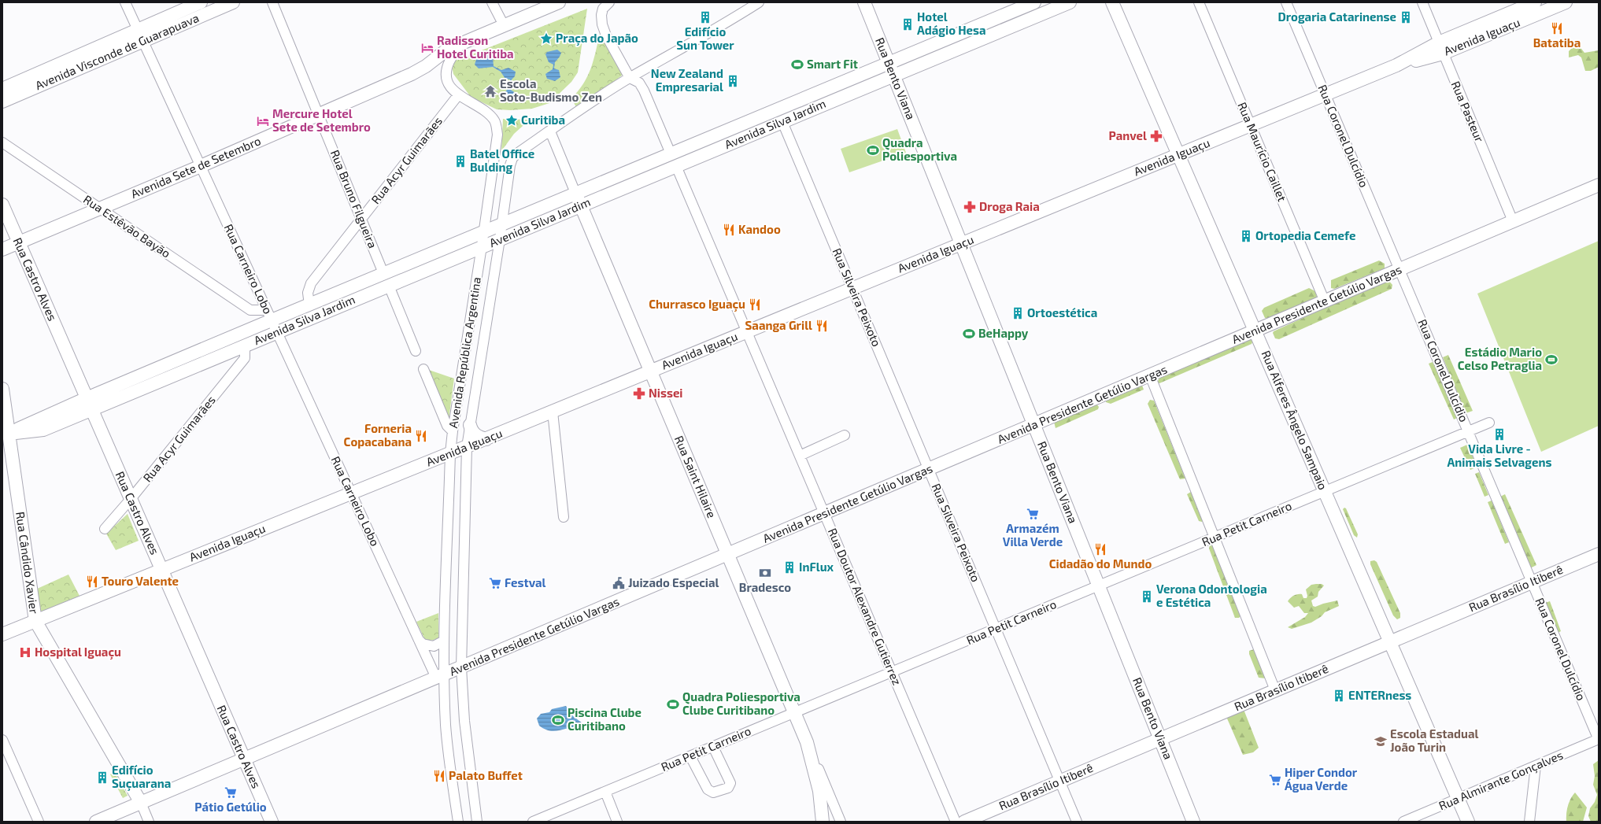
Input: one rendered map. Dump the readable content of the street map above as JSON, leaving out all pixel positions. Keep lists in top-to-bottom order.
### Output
{
  "streets": {
    "main road": [
      "Avenida Iguaçu",
      "Avenida Visconde de Guarapuava",
      "Rua Bento Viana",
      "Avenida Silva Jardim",
      "Avenida Sete de Setembro",
      "Rua Castro Alves",
      "Avenida Presidente Getúlio Vargas",
      "Rua Alferes Ângelo Sampaio",
      "Rua Saint Hilaire",
      "Rua Cândido Xavier",
      "Rua Brasílio Itiberê"
    ],
    "street": [
      "Rua Pasteur",
      "Rua Coronel Dulcídio",
      "Rua Maurício Caillet",
      "Rua Acyr Guimarães",
      "Rua Bruno Filgueira",
      "Rua Estêvão Bayão",
      "Rua Carneiro Lobo",
      "Rua Silveira Peixoto",
      "Avenida República Argentina",
      "Rua Petit Carneiro",
      "Rua Doutor Alexandre Gutierrez",
      "Rua Almirante Gonçalves"
    ]
  },
  "crossings": [
    ["Avenida Iguaçu", "Rua Bento Viana"],
    ["Avenida Iguaçu", "Rua Pasteur"],
    ["Avenida Iguaçu", "Rua Coronel Dulcídio"],
    ["Avenida Iguaçu", "Rua Maurício Caillet"],
    ["Avenida Iguaçu", "Rua Carneiro Lobo"],
    ["Avenida Iguaçu", "Rua Castro Alves"],
    ["Avenida Iguaçu", "Rua Silveira Peixoto"],
    ["Avenida Iguaçu", "Avenida República Argentina"],
    ["Avenida Iguaçu", "Rua Alferes Ângelo Sampaio"],
    ["Avenida Iguaçu", "Rua Saint Hilaire"],
    ["Avenida Iguaçu", "Rua Cândido Xavier"],
    ["Avenida Iguaçu", "Rua Doutor Alexandre Gutierrez"],
    ["Avenida Visconde de Guarapuava", "Rua Carneiro Lobo"],
    ["Rua Bento Viana", "Avenida Silva Jardim"],
    ["Rua Bento Viana", "Avenida Presidente Getúlio Vargas"],
    ["Rua Bento Viana", "Rua Petit Carneiro"],
    ["Rua Bento Viana", "Rua Brasílio Itiberê"],
    ["Rua Pasteur", "Avenida Presidente Getúlio Vargas"],
    ["Avenida Silva Jardim", "Rua Acyr Guimarães"],
    ["Avenida Silva Jardim", "Rua Bruno Filgueira"],
    ["Avenida Silva Jardim", "Rua Estêvão Bayão"],
    ["Avenida Silva Jardim", "Rua Carneiro Lobo"],
    ["Avenida Silva Jardim", "Rua Castro Alves"],
    ["Avenida Silva Jardim", "Rua Silveira Peixoto"],
    ["Avenida Silva Jardim", "Avenida República Argentina"],
    ["Avenida Silva Jardim", "Rua Saint Hilaire"],
    ["Avenida Silva Jardim", "Rua Cândido Xavier"],
    ["Avenida Silva Jardim", "Rua Doutor Alexandre Gutierrez"],
    ["Rua Coronel Dulcídio", "Avenida Presidente Getúlio Vargas"],
    ["Rua Coronel Dulcídio", "Rua Petit Carneiro"],
    ["Rua Coronel Dulcídio", "Rua Brasílio Itiberê"],
    ["Rua Coronel Dulcídio", "Rua Almirante Gonçalves"],
    ["Rua Maurício Caillet", "Avenida Presidente Getúlio Vargas"],
    ["Rua Acyr Guimarães", "Rua Bruno Filgueira"],
    ["Rua Acyr Guimarães", "Rua Castro Alves"],
    ["Rua Acyr Guimarães", "Avenida República Argentina"],
    ["Avenida Sete de Setembro", "Rua Bruno Filgueira"],
    ["Avenida Sete de Setembro", "Rua Estêvão Bayão"],
    ["Avenida Sete de Setembro", "Rua Carneiro Lobo"],
    ["Avenida Sete de Setembro", "Rua Castro Alves"],
    ["Avenida Sete de Setembro", "Avenida República Argentina"],
    ["Rua Carneiro Lobo", "Avenida Presidente Getúlio Vargas"],
    ["Rua Carneiro Lobo", "Avenida República Argentina"],
    ["Rua Castro Alves", "Avenida Presidente Getúlio Vargas"],
    ["Rua Silveira Peixoto", "Avenida Presidente Getúlio Vargas"],
    ["Rua Silveira Peixoto", "Rua Petit Carneiro"],
    ["Rua Silveira Peixoto", "Rua Brasílio Itiberê"],
    ["Avenida Presidente Getúlio Vargas", "Avenida República Argentina"],
    ["Avenida Presidente Getúlio Vargas", "Rua Alferes Ângelo Sampaio"],
    ["Avenida Presidente Getúlio Vargas", "Rua Saint Hilaire"],
    ["Avenida Presidente Getúlio Vargas", "Rua Cândido Xavier"],
    ["Avenida Presidente Getúlio Vargas", "Rua Doutor Alexandre Gutierrez"],
    ["Avenida República Argentina", "Rua Saint Hilaire"],
    ["Rua Alferes Ângelo Sampaio", "Rua Petit Carneiro"],
    ["Rua Alferes Ângelo Sampaio", "Rua Brasílio Itiberê"],
    ["Rua Alferes Ângelo Sampaio", "Rua Almirante Gonçalves"],
    ["Rua Saint Hilaire", "Rua Petit Carneiro"],
    ["Rua Petit Carneiro", "Rua Doutor Alexandre Gutierrez"]
  ],
  "places": {
    "building": [
      "Edifício Sun Tower",
      "Drogaria Catarinense",
      "Hotel Adágio Hesa",
      "New Zealand Empresarial",
      "Batel Office Bulding",
      "Ortopedia Cemefe",
      "Ortoestética",
      "Vida Livre - Animais Selvagens",
      "InFlux",
      "Verona Odontologia e Estética",
      "ENTERness",
      "Edifício Suçuarana"
    ],
    "restaurant": [
      "Batatiba",
      "Kandoo",
      "Churrasco Iguaçu",
      "Saanga Grill",
      "Forneria Copacabana",
      "Cidadão do Mundo",
      "Touro Valente",
      "Palato Buffet"
    ],
    "place": ["Praça do Japão", "Curitiba"],
    "hotel": ["Radisson Hotel Curitiba", "Mercure Hotel Sete de Setembro"],
    "sports": [
      "Smart Fit",
      "Quadra Poliesportiva",
      "BeHappy",
      "Estádio Mario Celso Petraglia",
      "Quadra Poliesportiva Clube Curitibano",
      "Piscina Clube Curitibano"
    ],
    "temple": ["Escola Soto-Budismo Zen"],
    "pharmacy": ["Panvel", "Droga Raia", "Nissei"],
    "supermarket": [
      "Armazém Villa Verde",
      "Festval",
      "Hiper Condor Água Verde",
      "Pátio Getúlio"
    ],
    "bank": ["Bradesco"],
    "public building": ["Juizado Especial"],
    "hospital": ["Hospital Iguaçu"],
    "school or university": ["Escola Estadual João Turin"]
  }
}
